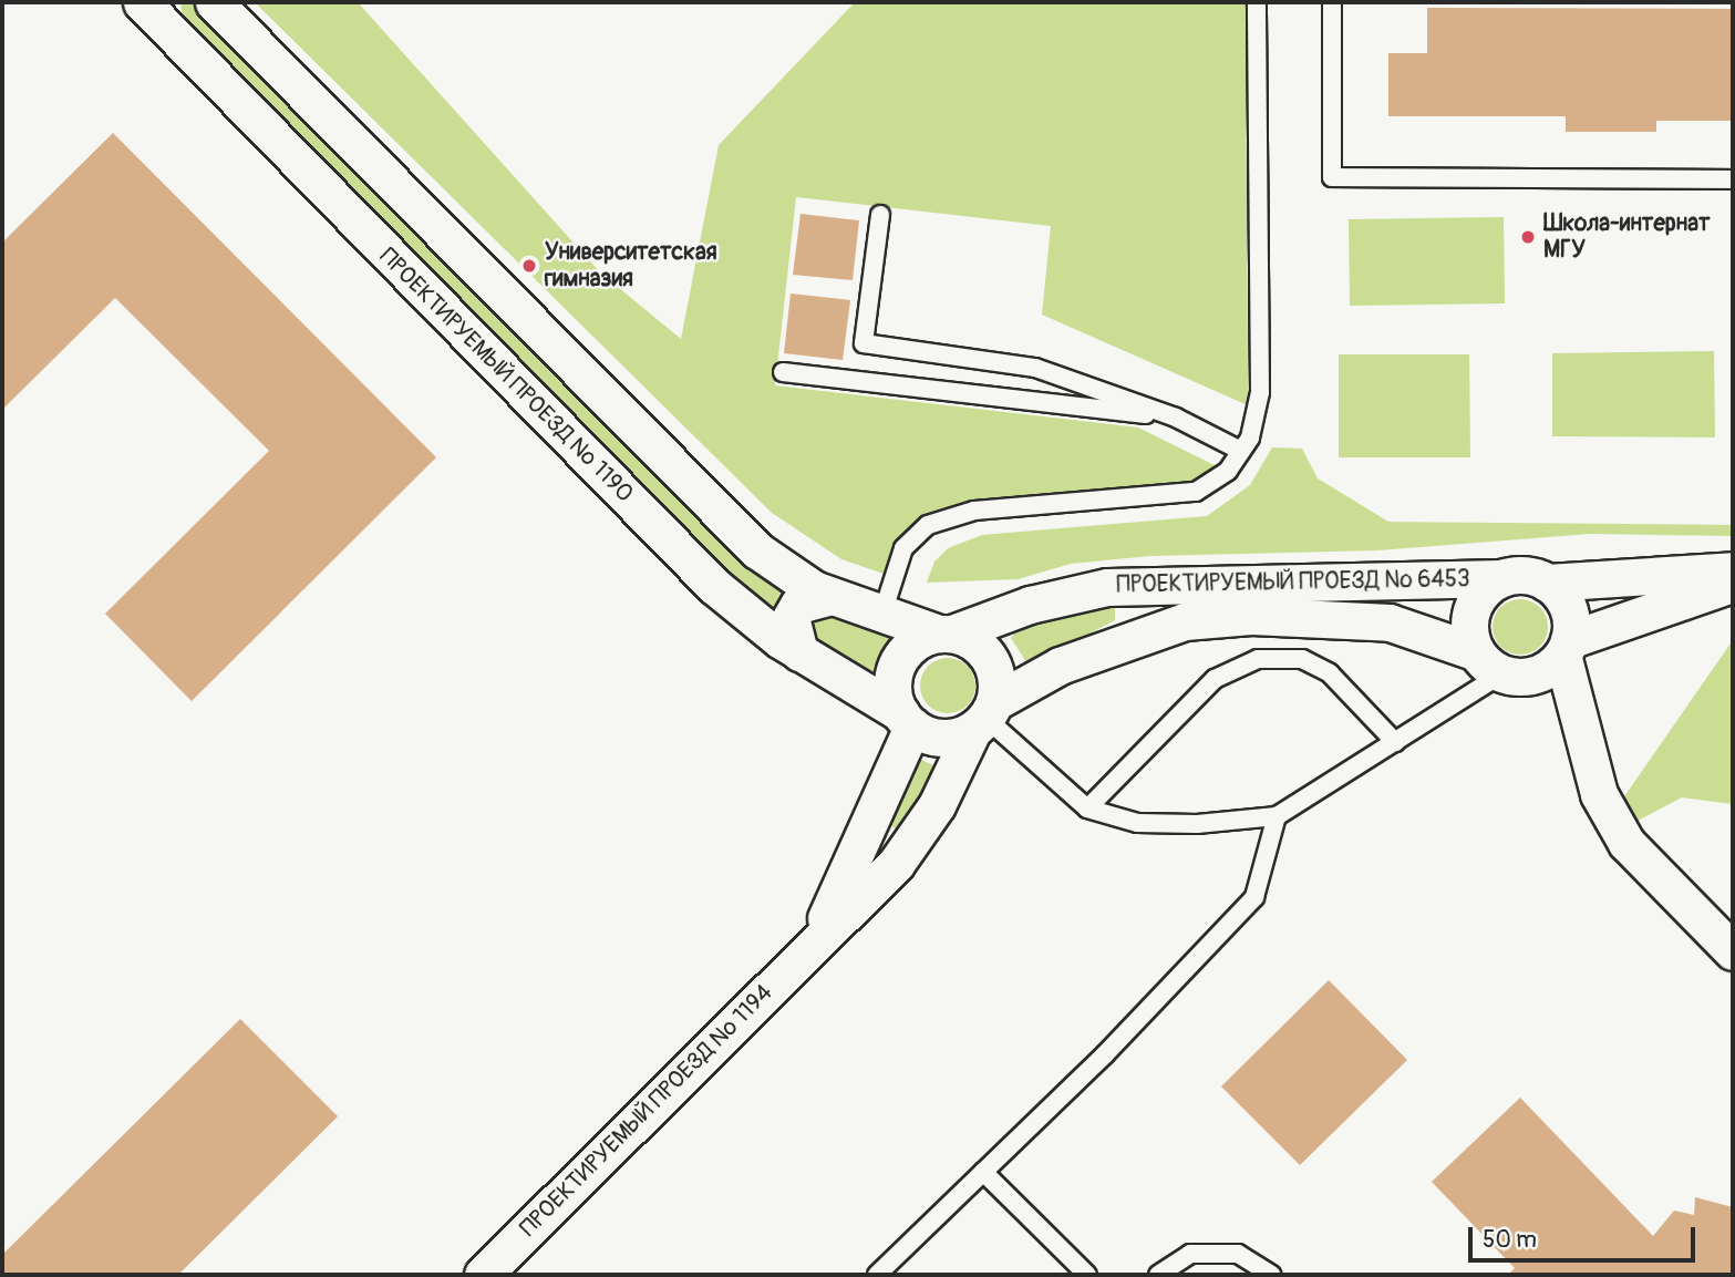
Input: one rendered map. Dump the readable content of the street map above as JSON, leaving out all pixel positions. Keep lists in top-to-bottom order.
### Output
{
  "streets": {
    "street": ["ПРОЕКТИРУЕМЫЙ ПРОЕЗД № 1190", "ПРОЕКТИРУЕМЫЙ ПРОЕЗД № 6453", "ПРОЕКТИРУЕМЫЙ ПРОЕЗД № 1194"]
  },
  "crossings": [
    ["ПРОЕКТИРУЕМЫЙ ПРОЕЗД № 1190", "ПРОЕКТИРУЕМЫЙ ПРОЕЗД № 6453"],
    ["ПРОЕКТИРУЕМЫЙ ПРОЕЗД № 1190", "ПРОЕКТИРУЕМЫЙ ПРОЕЗД № 1194"],
    ["ПРОЕКТИРУЕМЫЙ ПРОЕЗД № 6453", "ПРОЕКТИРУЕМЫЙ ПРОЕЗД № 1194"]
  ],
  "places": ["Школа-интернат МГУ", "Университетская гимназия"],
  "scale_bar": "50 m"
}
